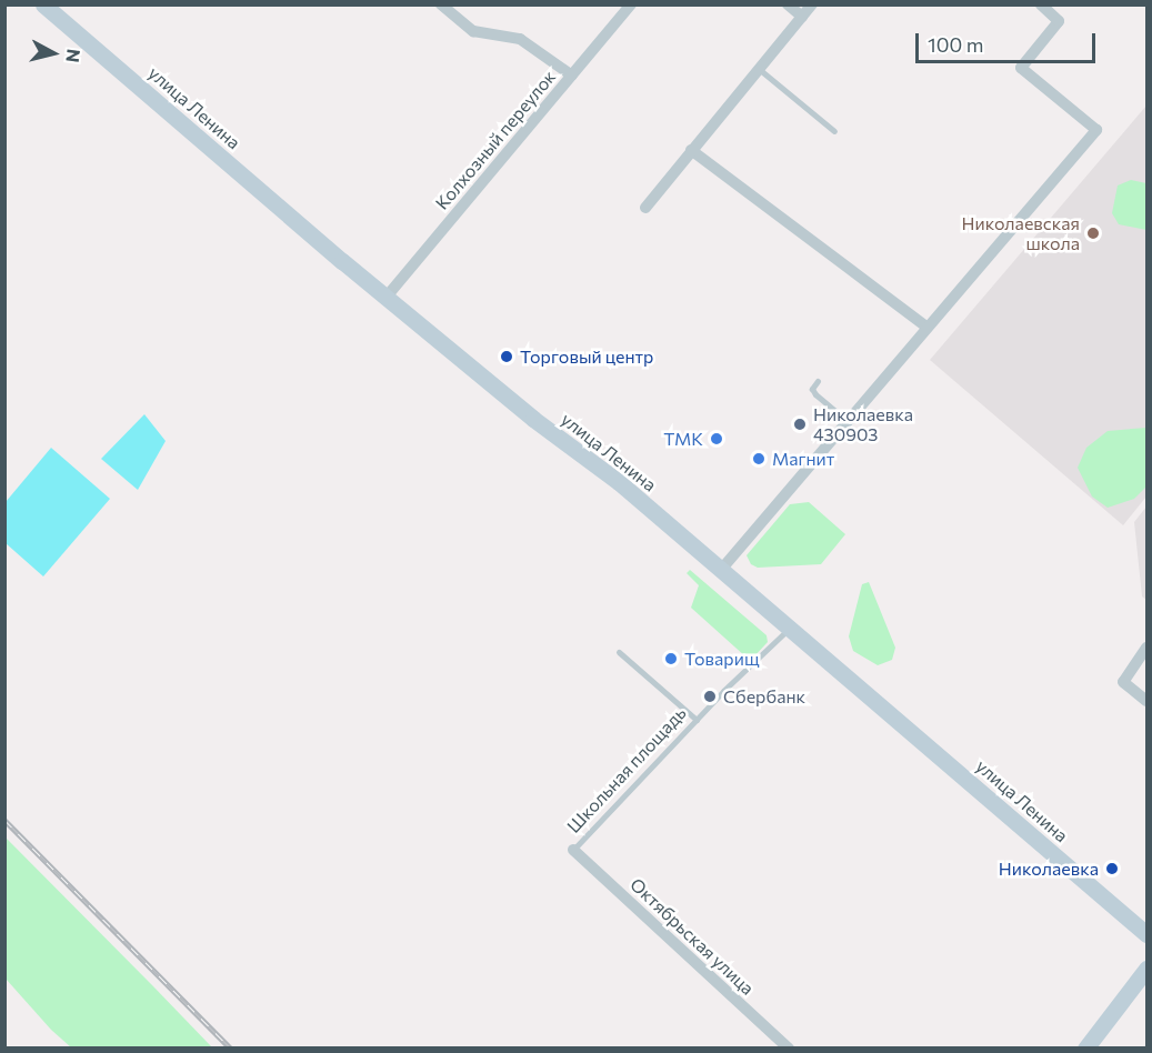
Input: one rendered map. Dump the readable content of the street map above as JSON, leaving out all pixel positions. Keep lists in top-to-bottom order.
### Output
{
  "streets": {
    "main road": ["улица Ленина"],
    "street": ["Колхозный переулок", "Октябрьская улица"],
    "lane": ["Школьная площадь"]
  },
  "crossings": [
    ["улица Ленина", "Колхозный переулок"],
    ["улица Ленина", "Школьная площадь"],
    ["Школьная площадь", "Октябрьская улица"]
  ],
  "places": [
    "Николаевская школа",
    "Торговый центр",
    "Николаевка 430903",
    "ТМК",
    "Магнит",
    "Товарищ",
    "Сбербанк",
    "Николаевка"
  ],
  "scale_bar": "100 m",
  "north": "right"
}
